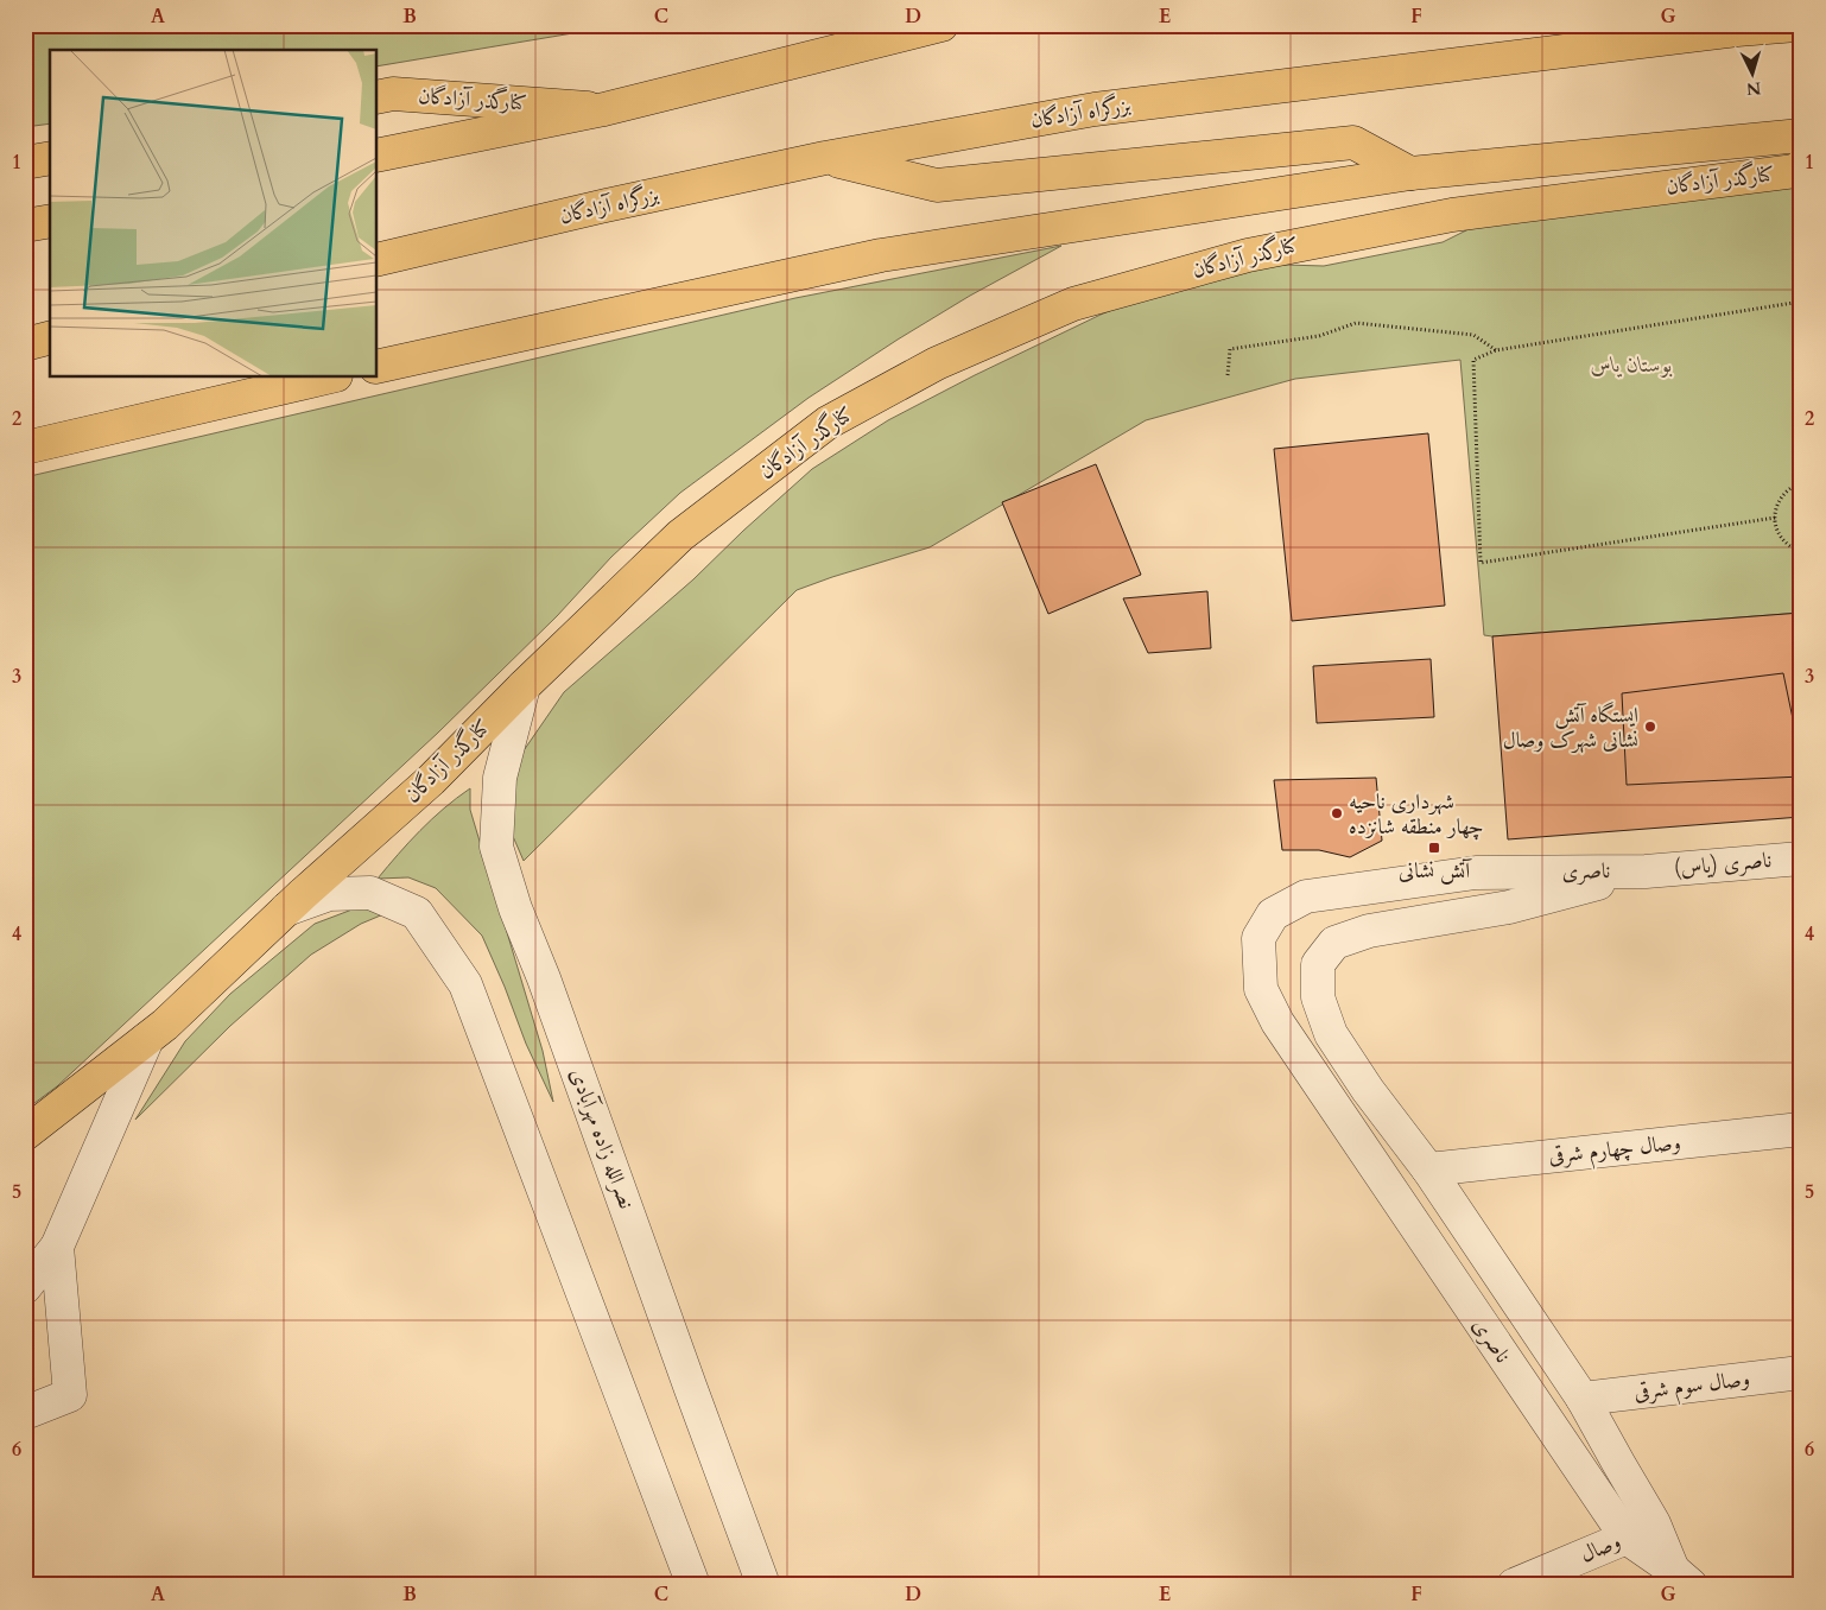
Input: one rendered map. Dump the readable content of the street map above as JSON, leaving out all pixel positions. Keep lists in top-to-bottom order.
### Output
{
  "streets": {
    "main road": ["کنارگذر آزادگان", "بزرگراه آزادگان"],
    "street": [
      "ناصری (یاس)",
      "ناصری",
      "نصرالله زاده مهرآبادی",
      "وصال چهارم شرقی",
      "وصال سوم شرقی",
      "وصال"
    ]
  },
  "crossings": [
    ["کنارگذر آزادگان", "نصرالله زاده مهرآبادی"],
    ["ناصری (یاس)", "ناصری"],
    ["ناصری", "وصال چهارم شرقی"],
    ["ناصری", "وصال سوم شرقی"],
    ["ناصری", "وصال"]
  ],
  "parks": ["بوستان یاس"],
  "places": {
    "other": ["ایستگاه آتش نشانی شهرک وصال", "شهرداری ناحیه چهار منطقه شانزده"],
    "transit": ["آتش نشانی"]
  },
  "north": "bottom",
  "grid": {
    "columns": [
      "A",
      "B",
      "C",
      "D",
      "E",
      "F",
      "G"
    ],
    "rows": [
      "1",
      "2",
      "3",
      "4",
      "5",
      "6"
    ]
  }
}
